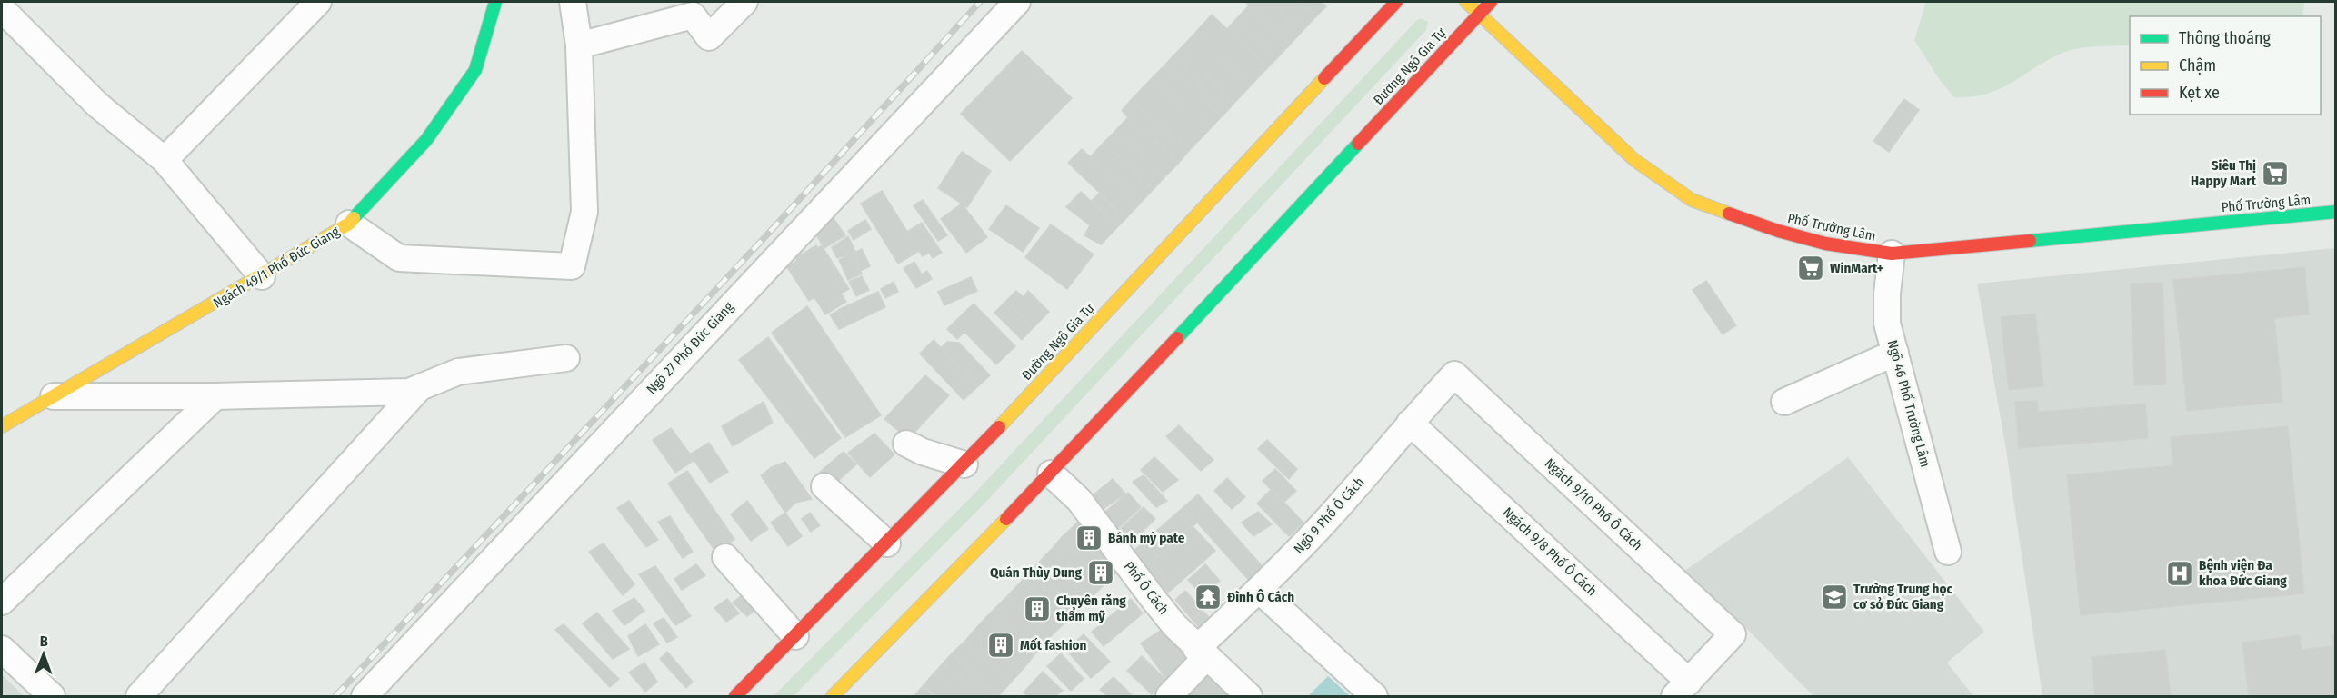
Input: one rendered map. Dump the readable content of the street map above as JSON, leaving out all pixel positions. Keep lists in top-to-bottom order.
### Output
{
  "streets": {
    "main road": ["Đường Ngô Gia Tự", "Phố Trường Lâm", "Ngách 49/1 Phố Đức Giang"],
    "street": [
      "Ngõ 27 Phố Đức Giang",
      "Ngõ 46 Phố Trường Lâm",
      "Ngách 9/10 Phố Ô Cách",
      "Ngõ 9 Phố Ô Cách",
      "Ngách 9/8 Phố Ô Cách",
      "Phố Ô Cách"
    ]
  },
  "crossings": [
    ["Đường Ngô Gia Tự", "Phố Trường Lâm"],
    ["Đường Ngô Gia Tự", "Phố Ô Cách"],
    ["Phố Trường Lâm", "Ngõ 46 Phố Trường Lâm"],
    ["Ngách 9/10 Phố Ô Cách", "Ngõ 9 Phố Ô Cách"],
    ["Ngách 9/10 Phố Ô Cách", "Ngách 9/8 Phố Ô Cách"],
    ["Ngõ 9 Phố Ô Cách", "Ngách 9/8 Phố Ô Cách"],
    ["Ngõ 9 Phố Ô Cách", "Phố Ô Cách"]
  ],
  "places": {
    "supermarket": ["Siêu Thị Happy Mart", "WinMart+"],
    "building": [
      "Bánh mỳ pate",
      "Quán Thùy Dung",
      "Chuyên răng thẩm mỹ",
      "Mốt fashion"
    ],
    "hospital": ["Bệnh viện Đa khoa Đức Giang"],
    "temple": ["Đình Ô Cách"],
    "school or university": ["Trường Trung học cơ sở Đức Giang"]
  },
  "legend": ["Thông thoáng", "Chậm", "Kẹt xe"],
  "north": "top"
}
